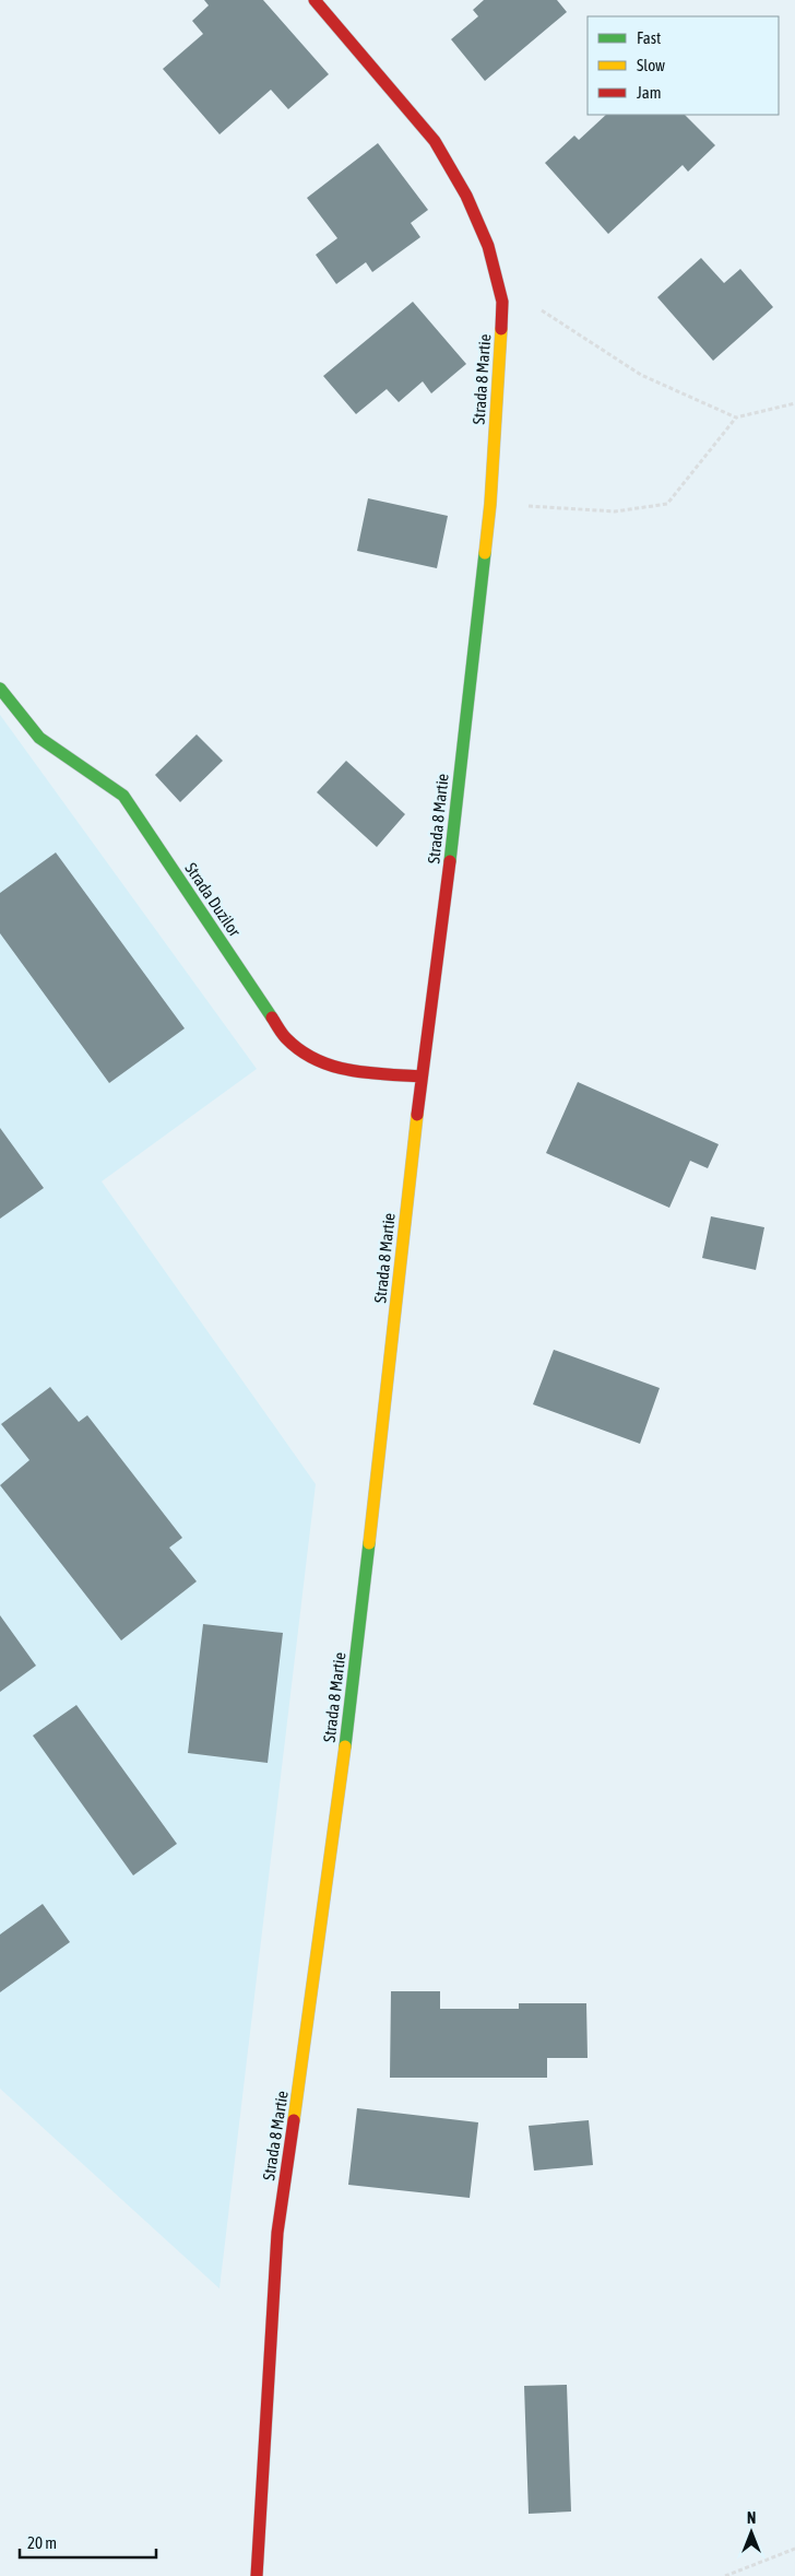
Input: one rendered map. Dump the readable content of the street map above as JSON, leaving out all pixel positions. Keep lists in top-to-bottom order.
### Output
{
  "streets": {
    "street": ["Strada 8 Martie", "Strada Duzilor"]
  },
  "crossings": [
    ["Strada 8 Martie", "Strada Duzilor"]
  ],
  "legend": ["Fast", "Slow", "Jam"],
  "scale_bar": "20 m",
  "north": "top"
}
